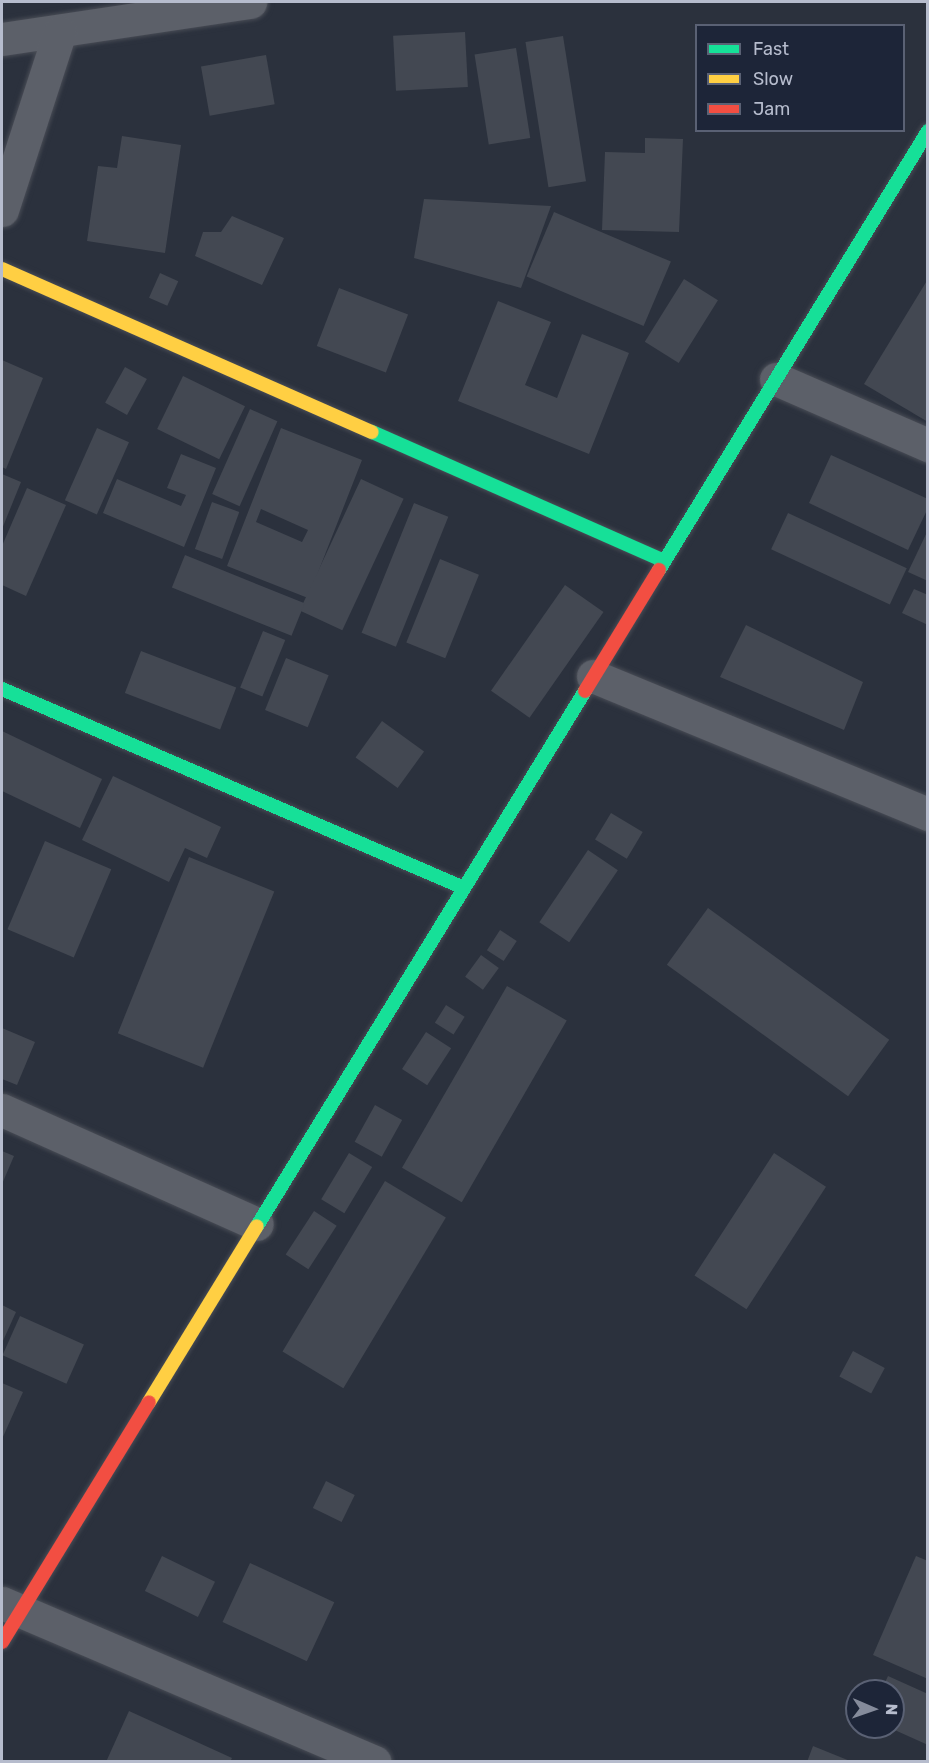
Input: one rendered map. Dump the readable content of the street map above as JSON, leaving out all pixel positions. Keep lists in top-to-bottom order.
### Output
{
  "legend": ["Fast", "Slow", "Jam"],
  "north": "right"
}
